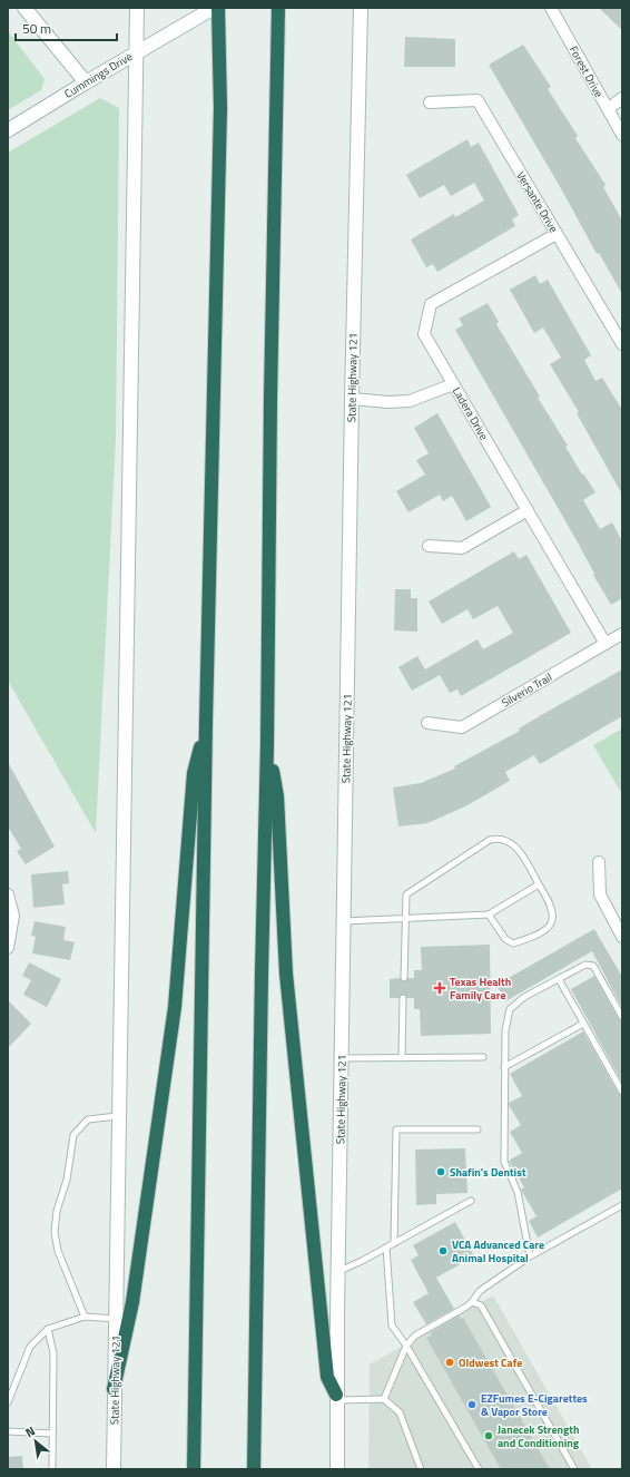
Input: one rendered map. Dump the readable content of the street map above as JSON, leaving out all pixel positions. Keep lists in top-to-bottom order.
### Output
{
  "streets": {
    "main road": ["Cummings Drive", "State Highway 121"],
    "street": [
      "Forest Drive",
      "Versante Drive",
      "Ladera Drive",
      "Silverio Trail"
    ]
  },
  "crossings": [
    ["Cummings Drive", "State Highway 121"],
    ["Versante Drive", "Ladera Drive"],
    ["Ladera Drive", "Silverio Trail"]
  ],
  "places": {
    "health": ["Texas Health Family Care"],
    "other": [
      "Shafin's Dentist",
      "VCA Advanced Care Animal Hospital",
      "Oldwest Cafe",
      "EZFumes E-Cigarettes & Vapor Store",
      "Janecek Strength and Conditioning"
    ]
  },
  "scale_bar": "50 m",
  "north": "top left"
}
